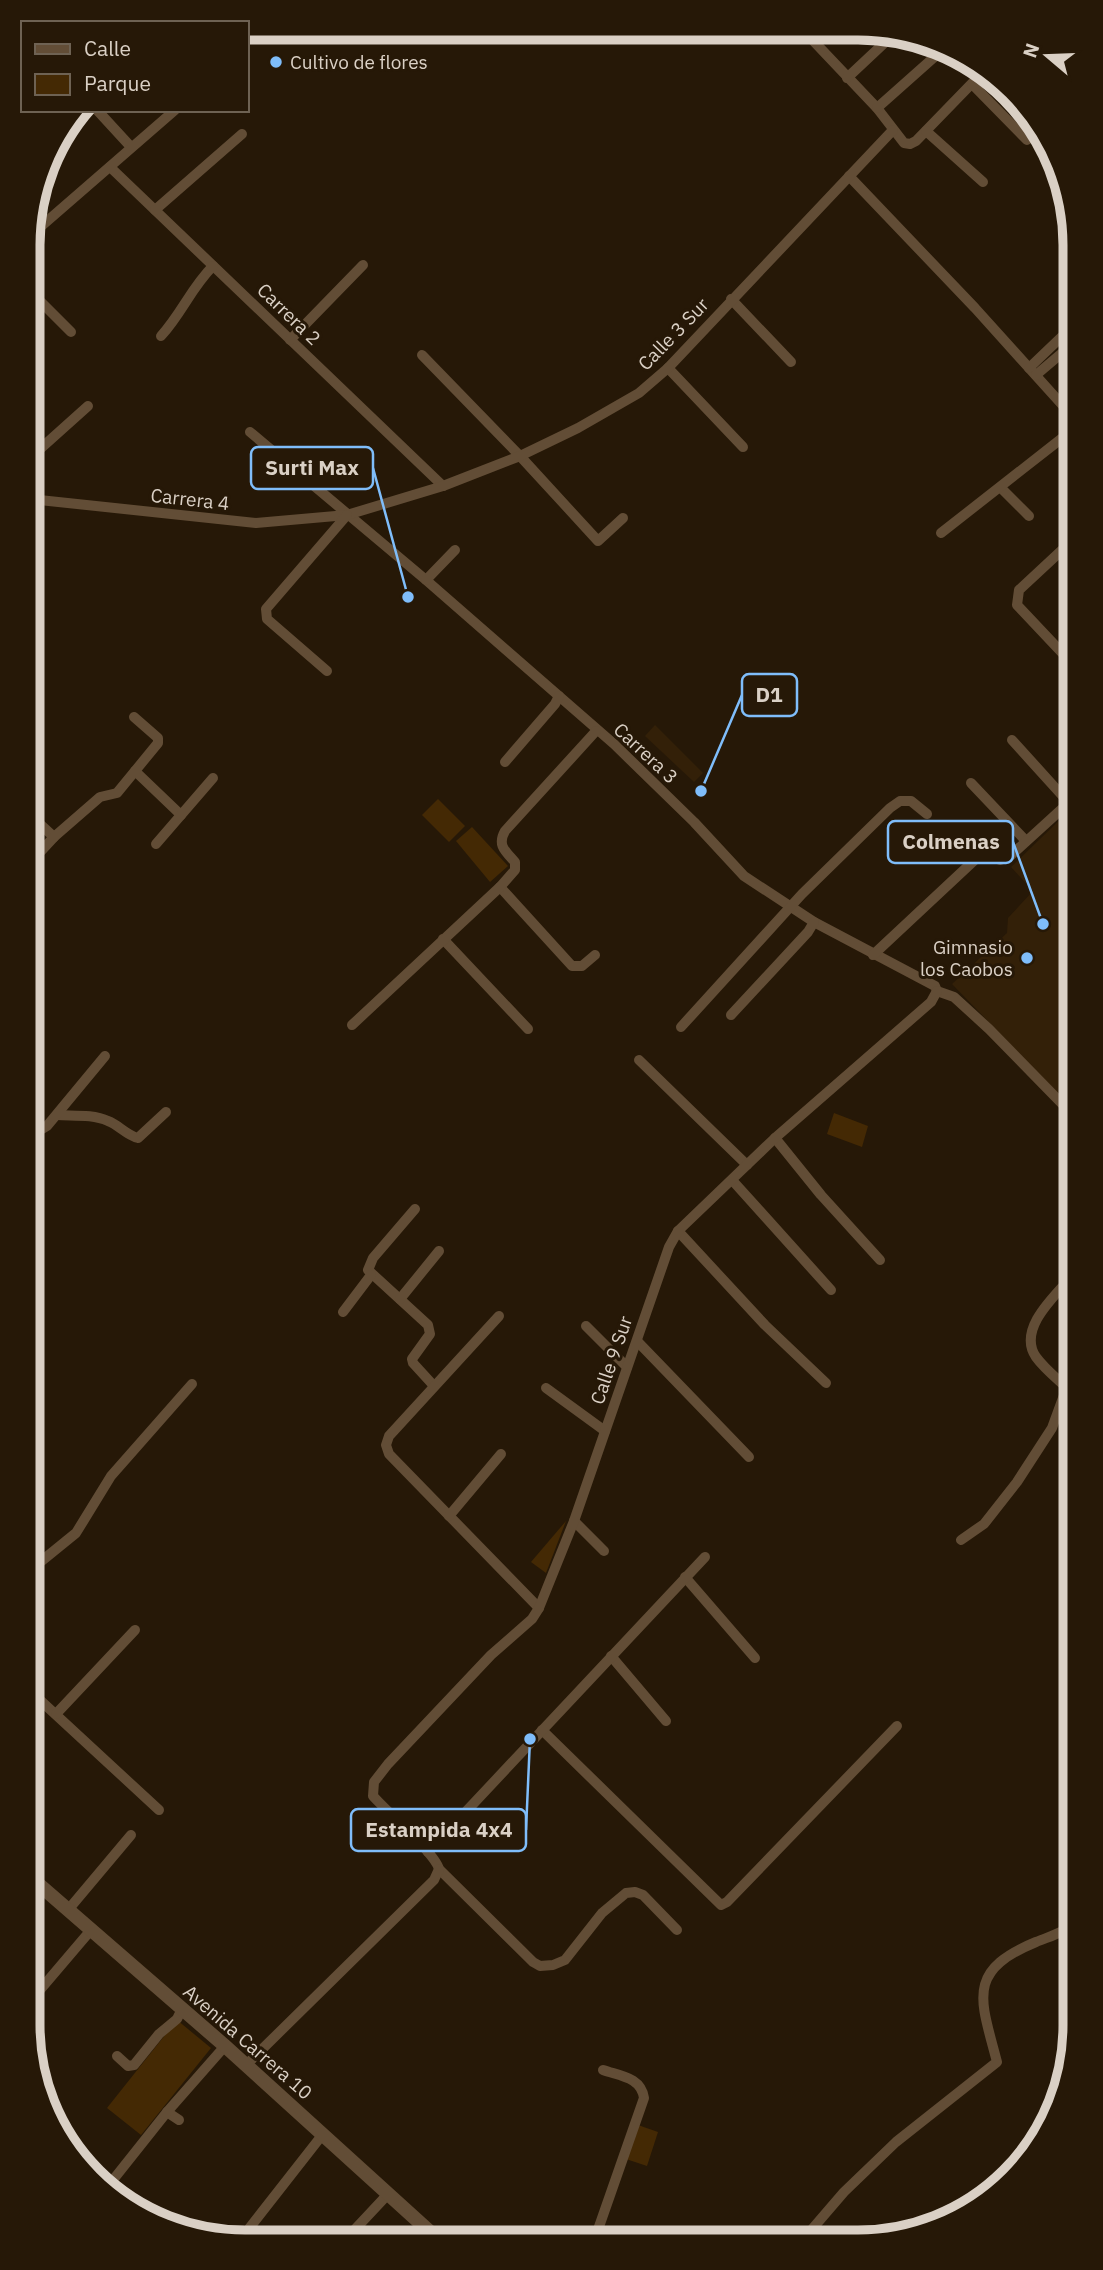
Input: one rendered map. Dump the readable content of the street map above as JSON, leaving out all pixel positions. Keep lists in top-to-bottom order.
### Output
{
  "streets": {
    "street": [
      "Carrera 2",
      "Calle 3 Sur",
      "Carrera 4",
      "Carrera 3",
      "Calle 9 Sur",
      "Avenida Carrera 10"
    ]
  },
  "crossings": [
    ["Carrera 2", "Calle 3 Sur"],
    ["Calle 3 Sur", "Carrera 4"],
    ["Calle 3 Sur", "Carrera 3"],
    ["Carrera 4", "Carrera 3"],
    ["Carrera 3", "Calle 9 Sur"]
  ],
  "places": [
    "Cultivo de flores",
    "Surti Max",
    "D1",
    "Colmenas",
    "Gimnasio los Caobos",
    "Estampida 4x4"
  ],
  "legend": ["Calle", "Parque"],
  "north": "left"
}
